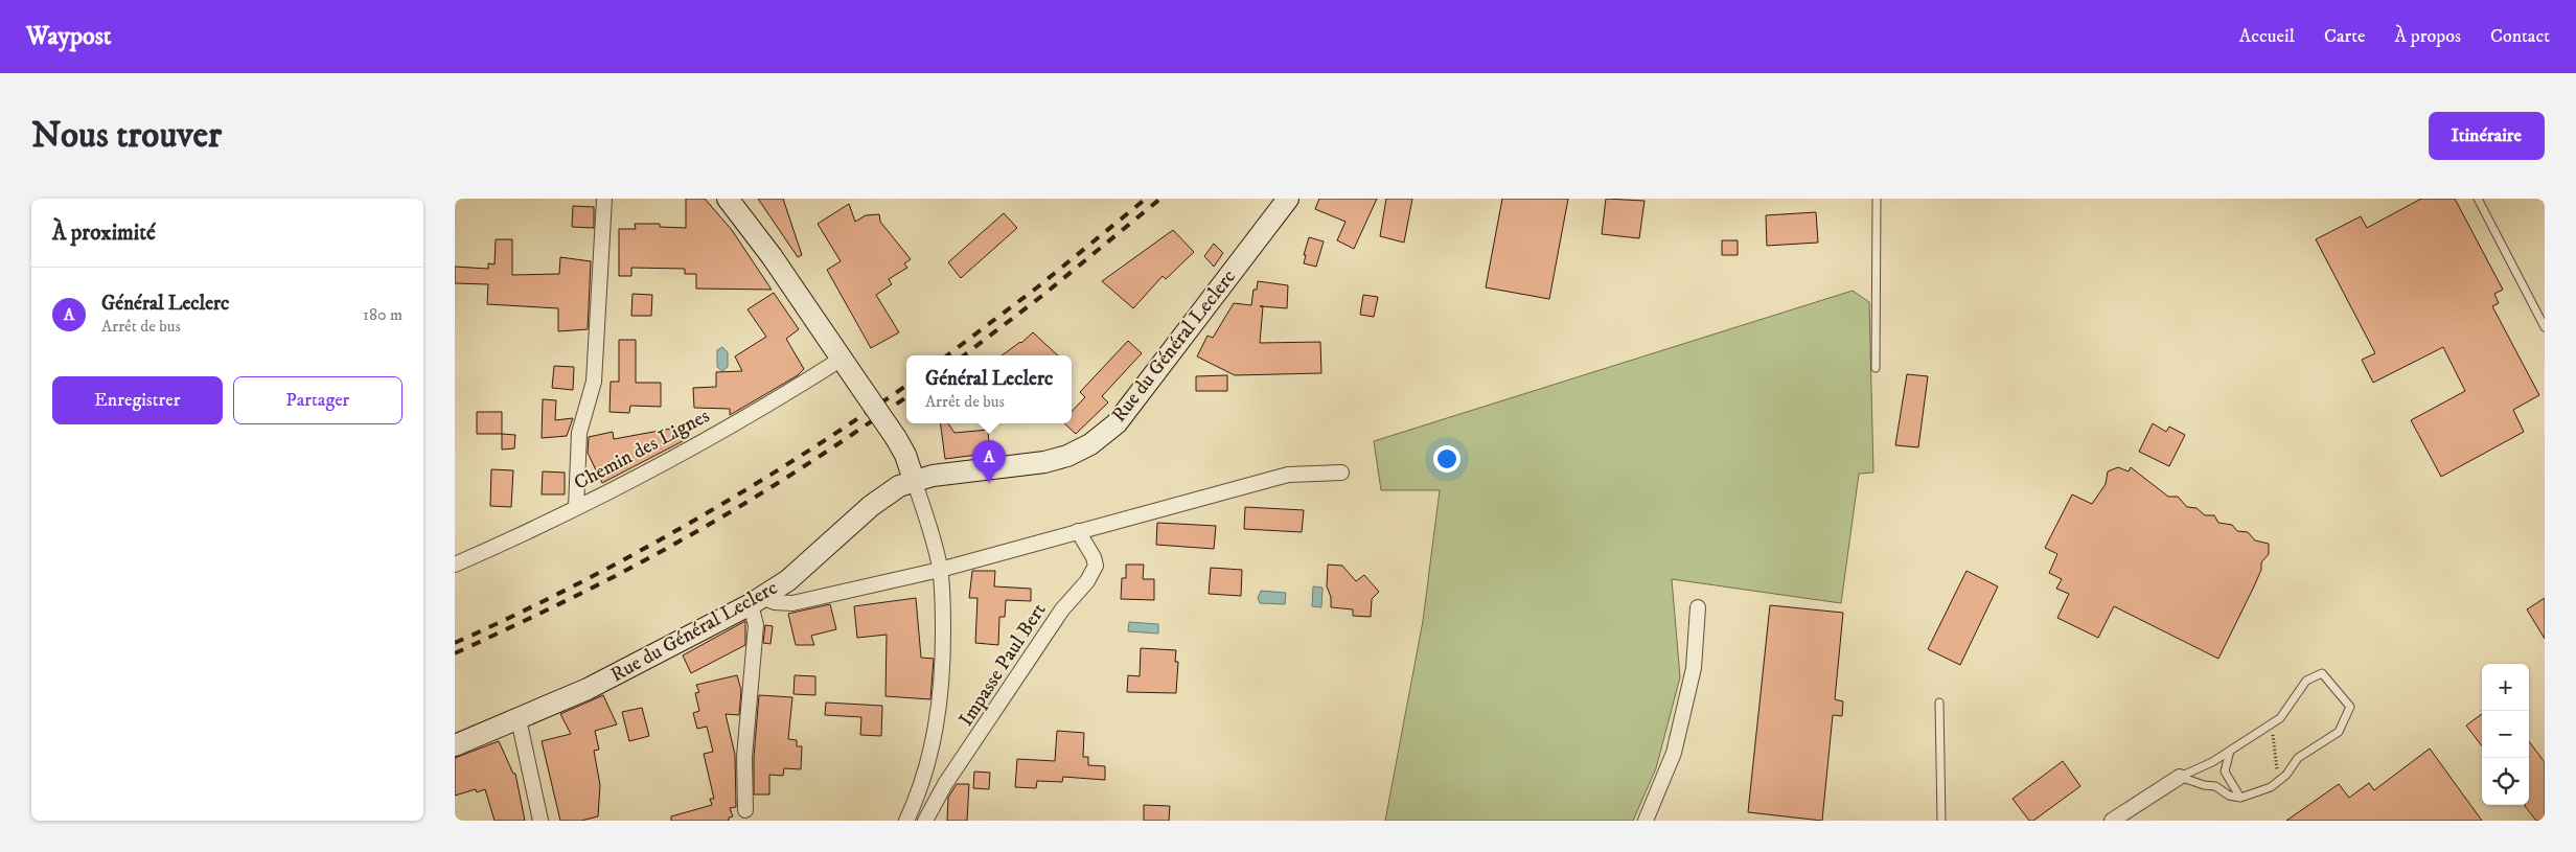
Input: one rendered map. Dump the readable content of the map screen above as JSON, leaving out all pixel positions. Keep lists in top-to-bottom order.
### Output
{
  "streets": {
    "street": ["Rue du Général Leclerc", "Chemin des Lignes", "Impasse Paul Bert"]
  },
  "page": {
    "header": "Waypost",
    "nav": [
      "Accueil",
      "Carte",
      "À propos",
      "Contact"
    ],
    "buttons": [
      "Itinéraire",
      ["Enregistrer", "Partager"]
    ],
    "title": "Nous trouver",
    "heading": "À proximité",
    "list": [
      {
        "mark": "A",
        "name": "Général Leclerc",
        "note": "Arrêt de bus",
        "value": "180 m"
      }
    ],
    "popup": ["Général Leclerc", "Arrêt de bus"],
    "pins": "A",
    "map_buttons": ["+", "−"]
  }
}
